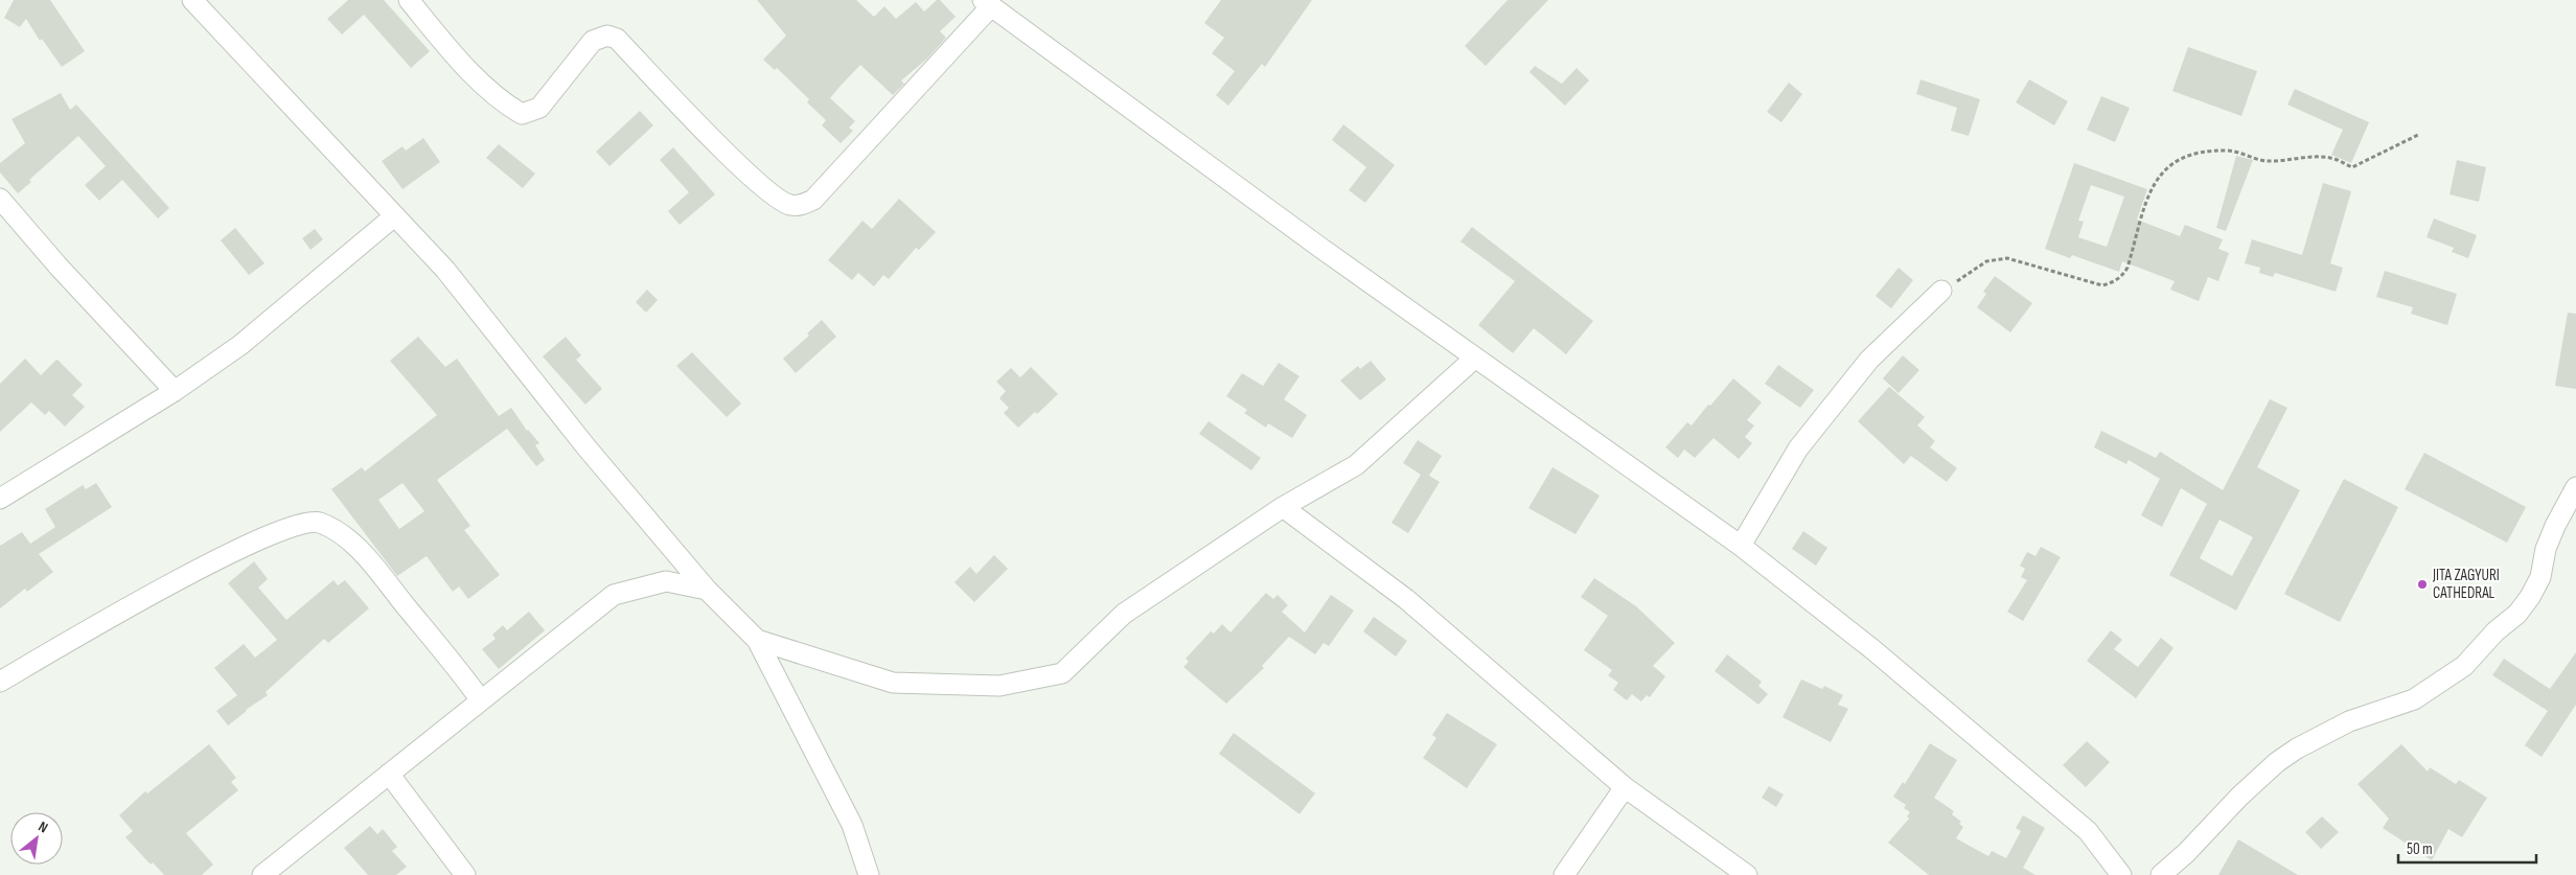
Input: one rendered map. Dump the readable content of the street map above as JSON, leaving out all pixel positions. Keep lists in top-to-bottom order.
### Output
{
  "places": ["JITA ZAGYURI CATHEDRAL"],
  "scale_bar": "50 m",
  "north": "top right"
}
